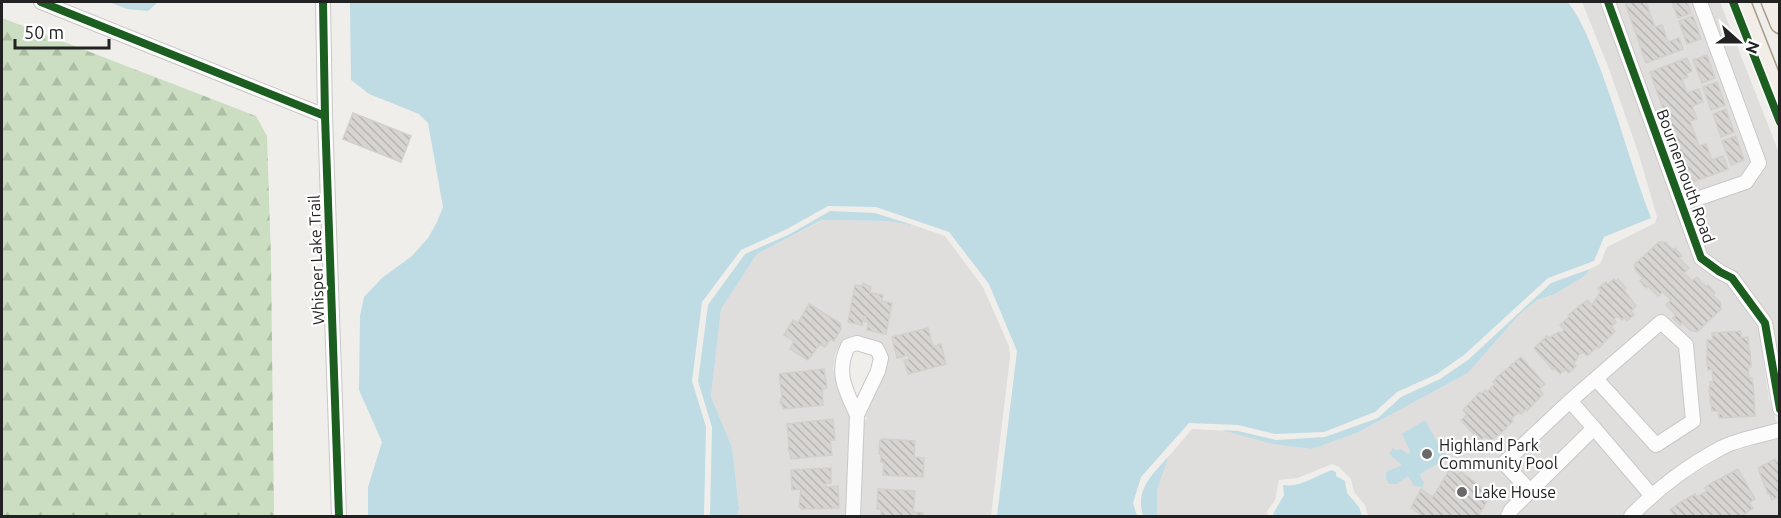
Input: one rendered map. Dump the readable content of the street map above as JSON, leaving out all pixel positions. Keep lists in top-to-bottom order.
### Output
{
  "streets": {
    "street": ["Bournemouth Road", "Whisper Lake Trail"]
  },
  "places": ["Highland Park Community Pool", "Lake House"],
  "scale_bar": "50 m",
  "north": "right"
}
